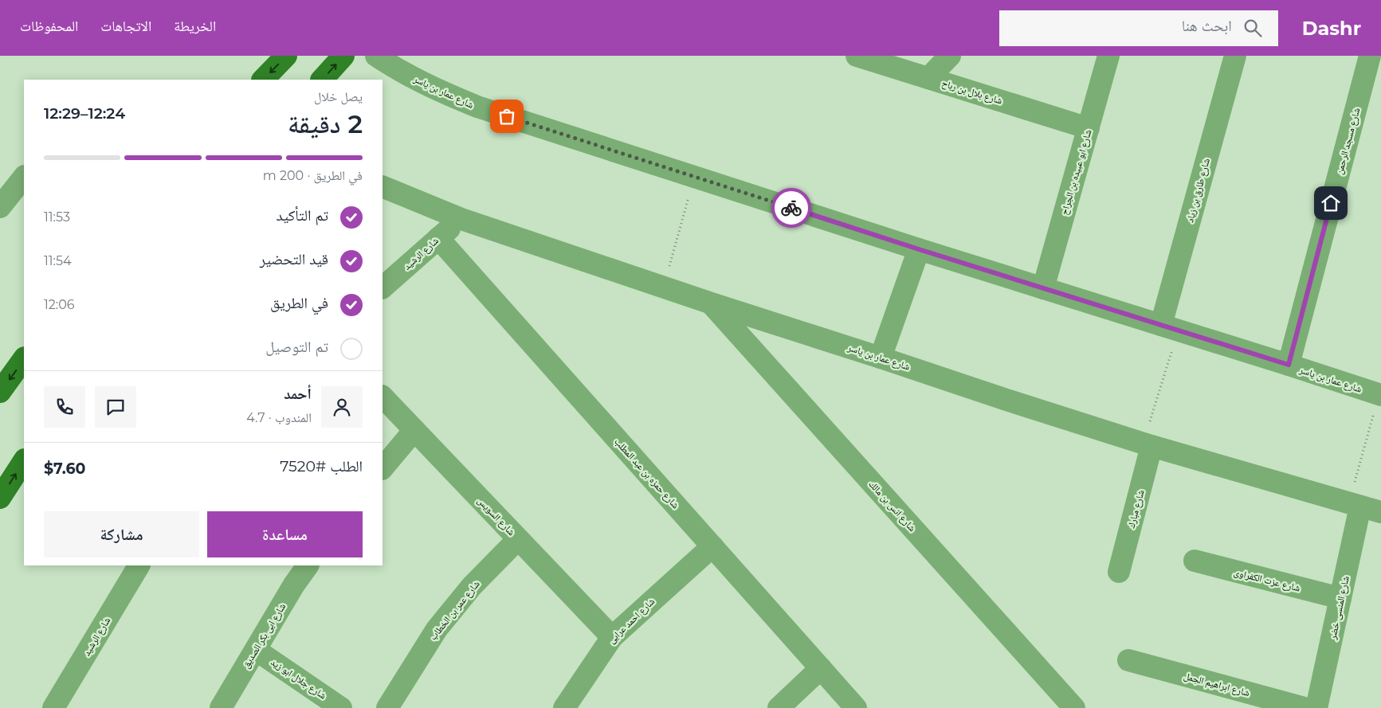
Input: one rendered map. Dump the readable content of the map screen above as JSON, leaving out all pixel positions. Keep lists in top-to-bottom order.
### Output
{
  "streets": {
    "street": [
      "شارع عمار بن ياسر",
      "شارع بلال بن رباح",
      "شارع مسجد الرحمن",
      "شارع ابو عبيده بن الجراح",
      "شارع طارق بن زياد",
      "شارع الرشيد",
      "شارع حمزه بن عبد المطلب",
      "شارع انس بن مالك",
      "شارع مبارك",
      "شارع السويس",
      "شارع عزت الكفراوى",
      "شارع المنسى خضر",
      "شارع عمر بن الخطاب",
      "شارع احمد عرابى",
      "شارع ابى بكر الصديق",
      "شارع جلال ابو زيد",
      "شارع ابراهيم الجمل"
    ]
  },
  "crossings": [
    ["شارع عمار بن ياسر", "شارع مسجد الرحمن"],
    ["شارع عمار بن ياسر", "شارع ابو عبيده بن الجراح"],
    ["شارع عمار بن ياسر", "شارع طارق بن زياد"],
    ["شارع عمار بن ياسر", "شارع الرشيد"],
    ["شارع عمار بن ياسر", "شارع انس بن مالك"],
    ["شارع عمار بن ياسر", "شارع مبارك"],
    ["شارع عمار بن ياسر", "شارع المنسى خضر"],
    ["شارع بلال بن رباح", "شارع ابو عبيده بن الجراح"],
    ["شارع الرشيد", "شارع حمزه بن عبد المطلب"],
    ["شارع حمزه بن عبد المطلب", "شارع احمد عرابى"],
    ["شارع السويس", "شارع عمر بن الخطاب"],
    ["شارع السويس", "شارع احمد عرابى"],
    ["شارع عزت الكفراوى", "شارع المنسى خضر"],
    ["شارع ابى بكر الصديق", "شارع جلال ابو زيد"]
  ],
  "page": {
    "header": "Dashr",
    "search": "ابحث هنا",
    "nav": ["الخريطة", "الاتجاهات", "المحفوظات"],
    "heading": ["2 دقيقة", "يصل خلال", "12:24–12:29"],
    "panel": [
      "أحمد",
      "المندوب · 4.7",
      "الطلب #7520",
      "$7.60"
    ],
    "bar": "في الطريق · 200 m",
    "list": [
      ["تم التأكيد", "11:53"],
      ["قيد التحضير", "11:54"],
      ["في الطريق", "12:06"],
      "تم التوصيل"
    ],
    "buttons": ["مساعدة", "مشاركة"]
  }
}
